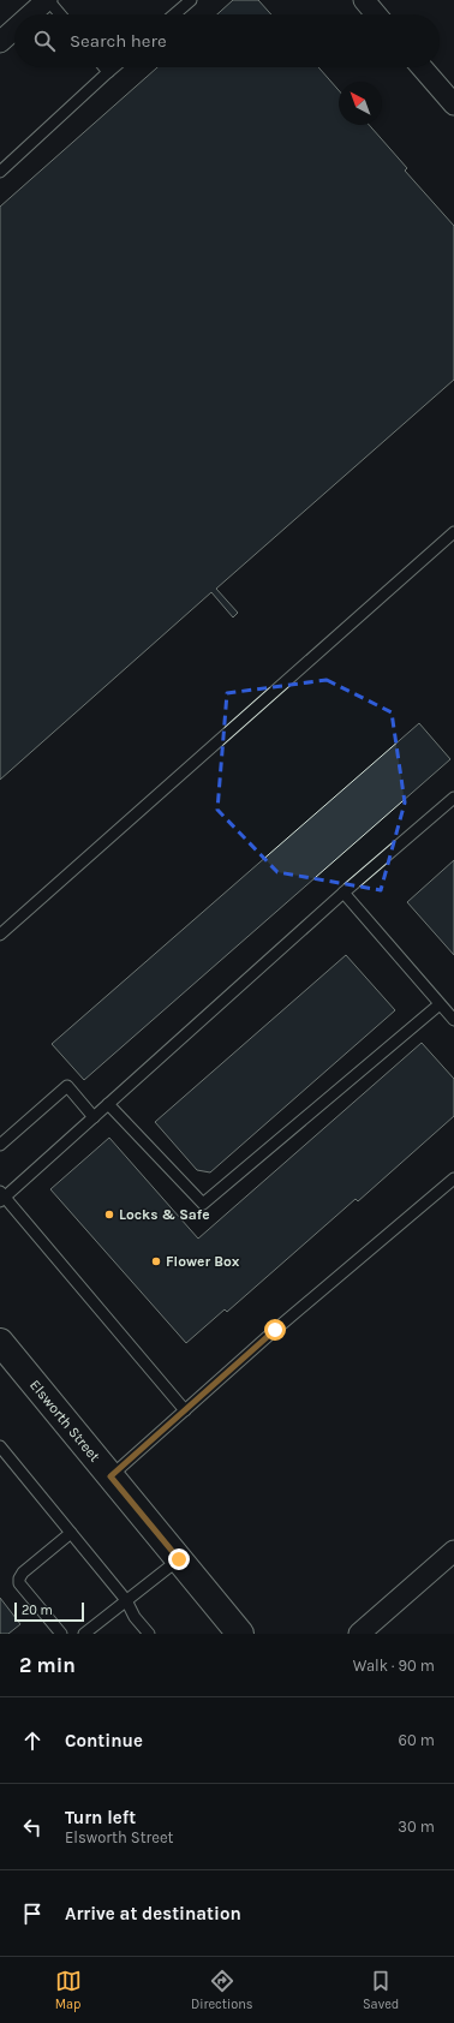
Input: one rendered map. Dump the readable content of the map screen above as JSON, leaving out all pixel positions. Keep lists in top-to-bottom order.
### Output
{
  "streets": {
    "street": ["Elsworth Street"]
  },
  "places": ["Locks & Safe", "Flower Box"],
  "scale_bar": "20 m",
  "north": "top left",
  "page": {
    "search": "Search here",
    "scale": "20 m",
    "heading": ["2 min", "Walk · 90 m"],
    "list": [
      ["Continue", "60 m"],
      ["Turn left", "Elsworth Street", "30 m"],
      "Arrive at destination"
    ],
    "nav": ["Map", "Directions", "Saved"]
  }
}
